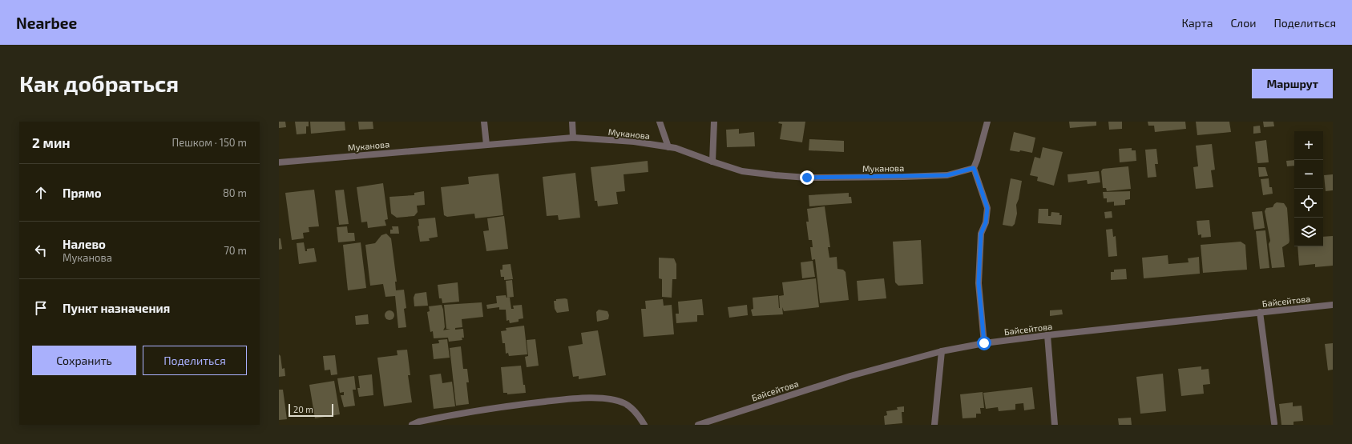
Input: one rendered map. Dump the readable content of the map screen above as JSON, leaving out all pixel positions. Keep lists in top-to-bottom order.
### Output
{
  "streets": {
    "street": ["Муканова", "Байсейтова"]
  },
  "scale_bar": "20 m",
  "page": {
    "header": "Nearbee",
    "nav": ["Карта", "Слои", "Поделиться"],
    "buttons": [
      "Маршрут",
      ["Сохранить", "Поделиться"]
    ],
    "title": "Как добраться",
    "heading": ["2 мин", "Пешком · 150 m"],
    "map_buttons": ["+", "−"],
    "list": [
      ["Прямо", "80 m"],
      ["Налево", "Муканова", "70 m"],
      "Пункт назначения"
    ],
    "scale": "20 m"
  }
}
